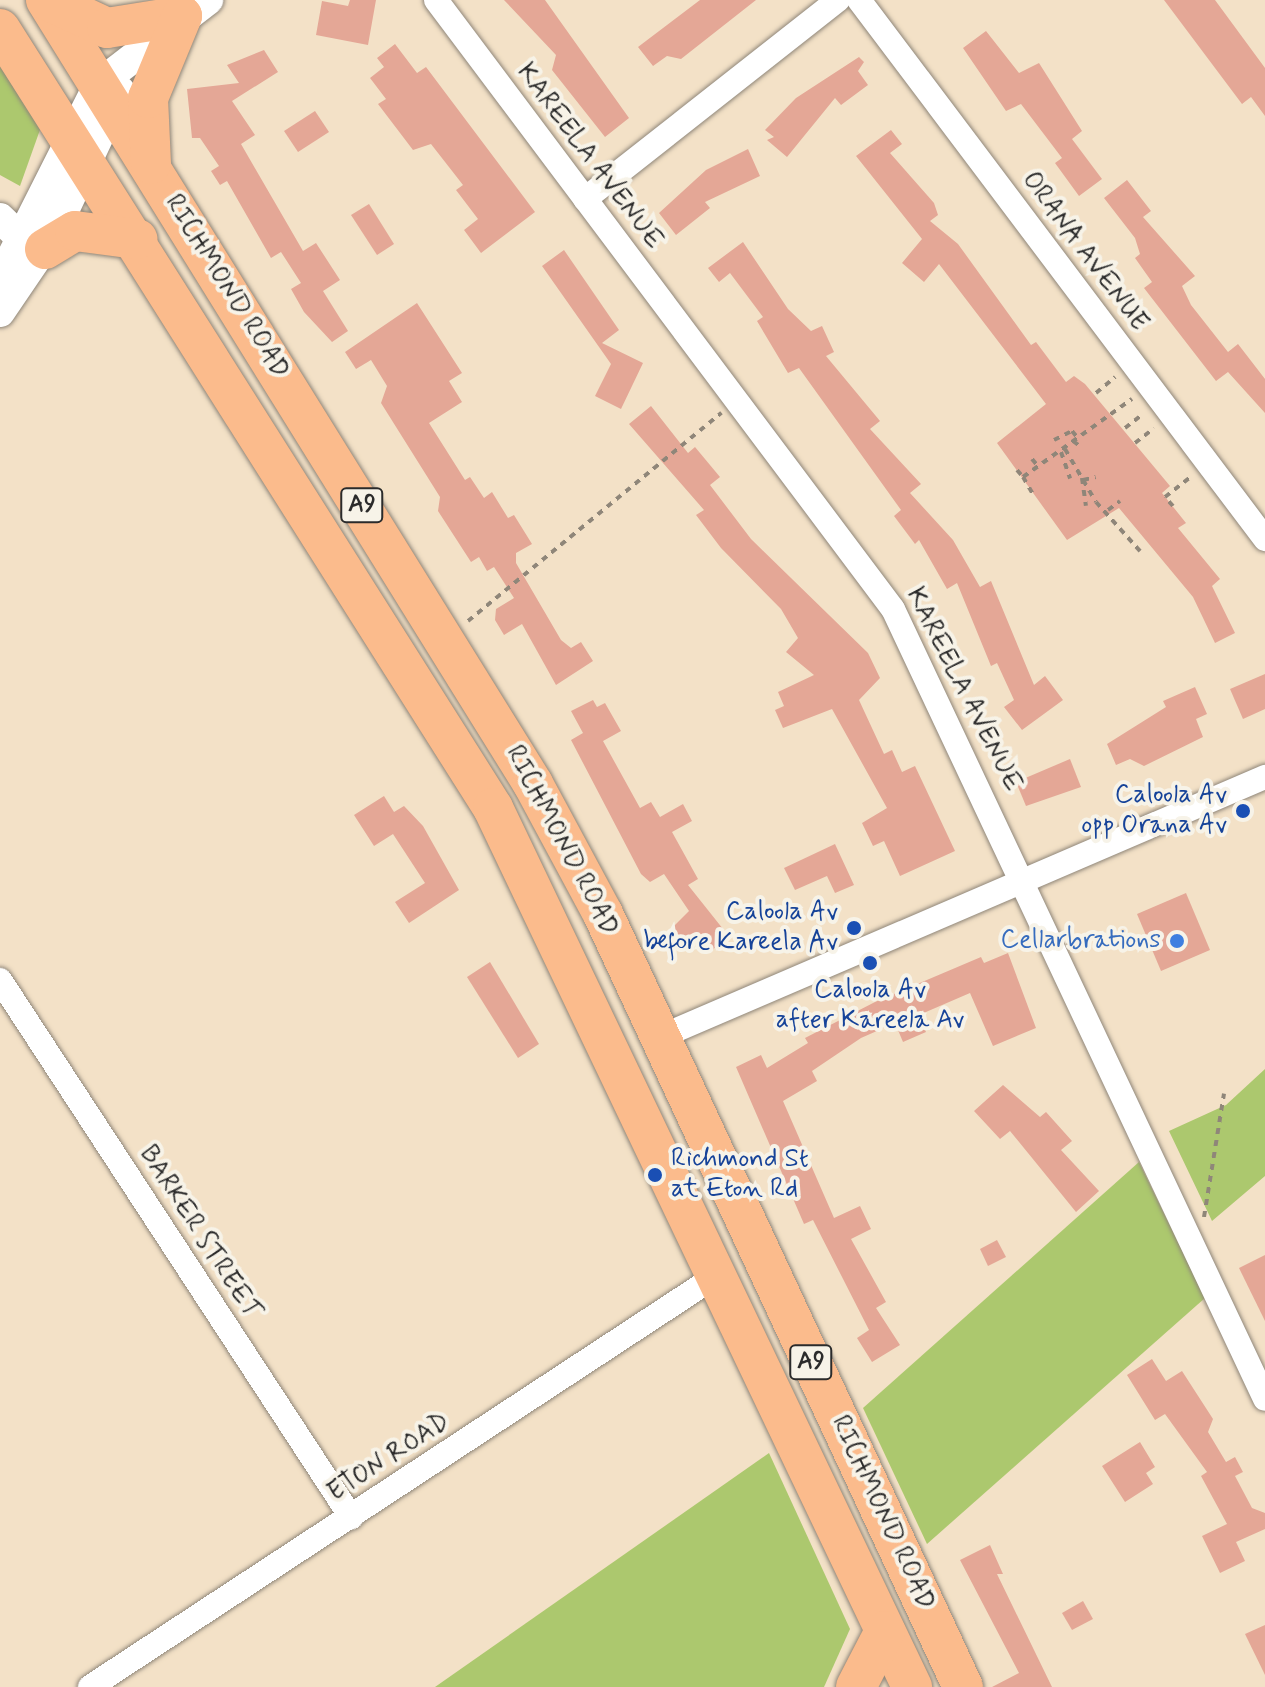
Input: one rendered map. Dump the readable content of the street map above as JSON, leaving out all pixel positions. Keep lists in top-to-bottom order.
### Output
{
  "streets": {
    "highway": ["RICHMOND ROAD", "A9"],
    "street": [
      "KAREELA AVENUE",
      "ORANA AVENUE",
      "BARKER STREET",
      "ETON ROAD"
    ]
  },
  "crossings": [
    ["RICHMOND ROAD", "A9"],
    ["RICHMOND ROAD", "ETON ROAD"],
    ["BARKER STREET", "ETON ROAD"]
  ],
  "places": [
    "Caloola Av opp Orana Av",
    "Caloola Av before Kareela Av",
    "Cellarbrations",
    "Caloola Av after Kareela Av",
    "Richmond St at Eton Rd"
  ]
}
